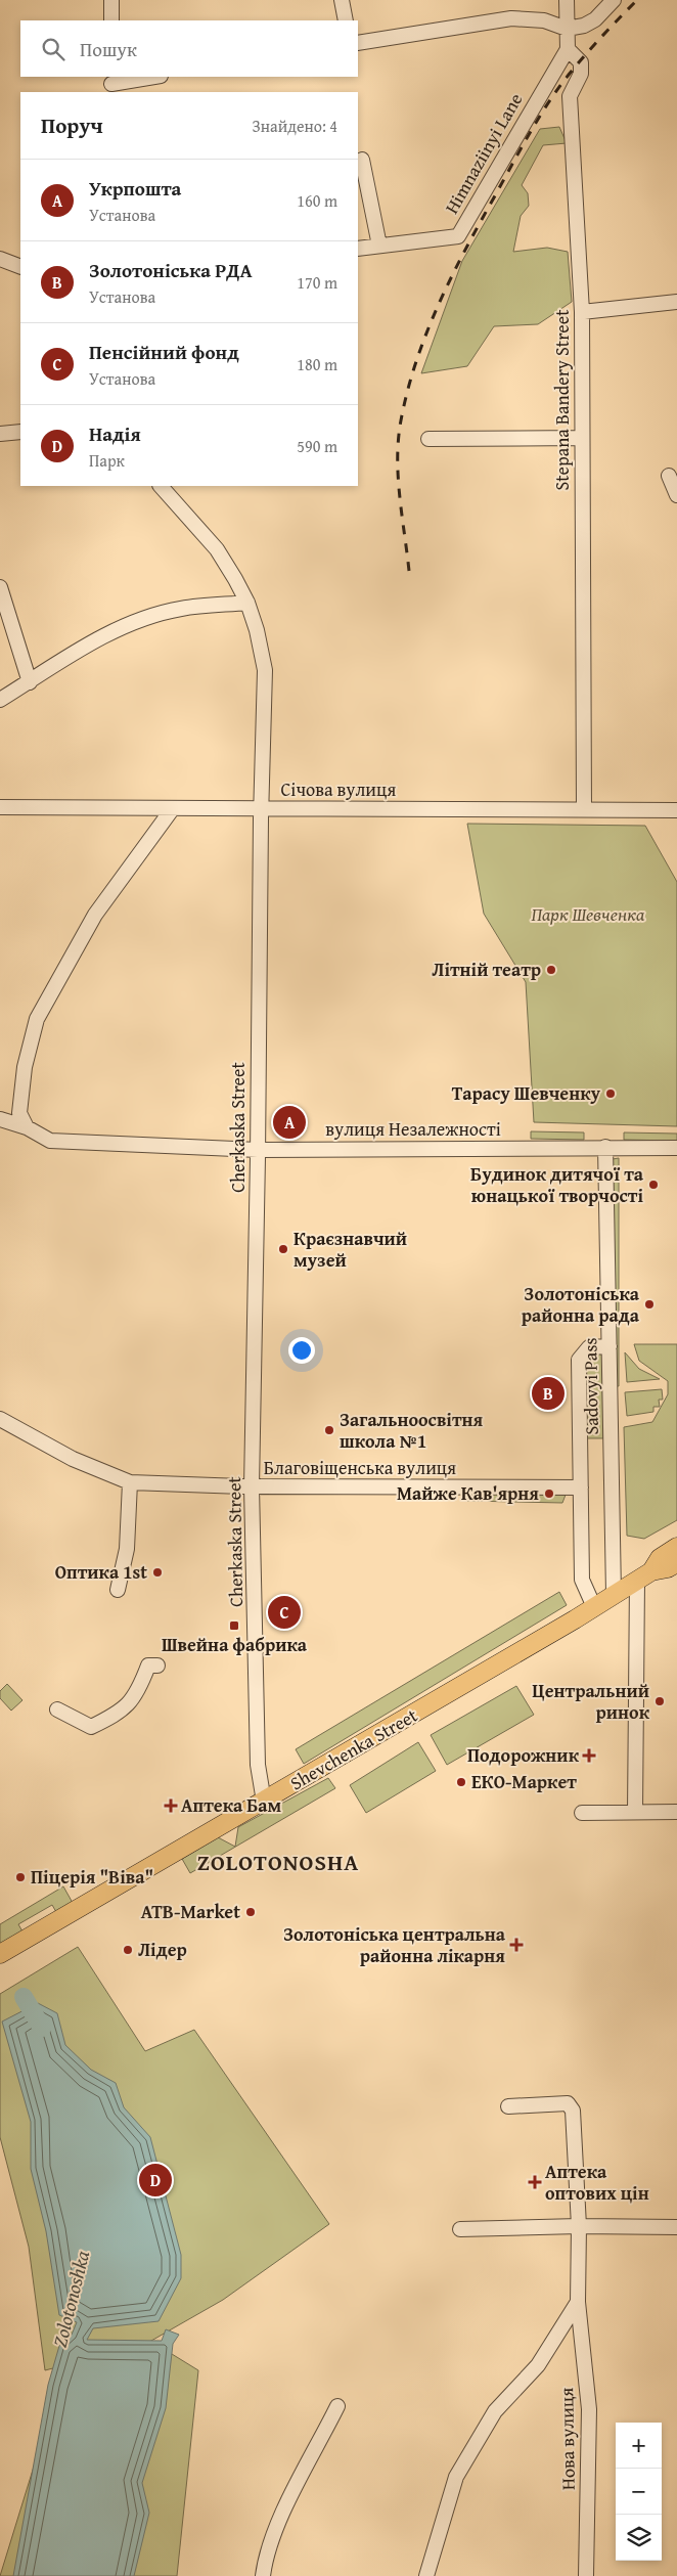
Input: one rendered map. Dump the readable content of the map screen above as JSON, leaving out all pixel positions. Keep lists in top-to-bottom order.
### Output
{
  "streets": {
    "main road": ["Shevchenka Street"],
    "street": [
      "Himnaziinyi Lane",
      "Stepana Bandery Street",
      "Січова вулиця",
      "Cherkaska Street",
      "вулиця Незалежності",
      "Sadovyi Pass",
      "Благовіщенська вулиця",
      "Нова вулиця"
    ]
  },
  "crossings": [
    ["Himnaziinyi Lane", "Stepana Bandery Street"],
    ["Stepana Bandery Street", "Січова вулиця"],
    ["Січова вулиця", "Cherkaska Street"],
    ["Cherkaska Street", "вулиця Незалежності"],
    ["Cherkaska Street", "Благовіщенська вулиця"],
    ["Cherkaska Street", "Shevchenka Street"],
    ["вулиця Незалежності", "Sadovyi Pass"],
    ["Sadovyi Pass", "Shevchenka Street"]
  ],
  "districts": ["ZOLOTONOSHA"],
  "water": ["Zolotonoshka"],
  "parks": ["Парк Шевченка"],
  "places": {
    "other": [
      "Літній театр",
      "Тарасу Шевченку",
      "Будинок дитячої та юнацької творчості",
      "Краєзнавчий музей",
      "Золотоніська районна рада",
      "Загальноосвітня школа №1",
      "Майже Кав'ярня",
      "Оптика 1st",
      "Центральний ринок",
      "ЕКО-Маркет",
      "Піцерія \"Віва\"",
      "ATB-Market",
      "Лідер"
    ],
    "transit": ["Швейна фабрика"],
    "health": [
      "Подорожник",
      "Аптека Бам",
      "Золотоніська центральна районна лікарня",
      "Аптека оптових цін"
    ]
  },
  "page": {
    "search": "Пошук",
    "heading": ["Поруч", "Знайдено: 4"],
    "list": [
      {
        "mark": "A",
        "name": "Укрпошта",
        "note": "Установа",
        "value": "160 m"
      },
      {
        "mark": "B",
        "name": "Золотоніська РДА",
        "note": "Установа",
        "value": "170 m"
      },
      {
        "mark": "C",
        "name": "Пенсійний фонд",
        "note": "Установа",
        "value": "180 m"
      },
      {
        "mark": "D",
        "name": "Надія",
        "note": "Парк",
        "value": "590 m"
      }
    ],
    "pins": [
      "A",
      "B",
      "C",
      "D"
    ],
    "map_buttons": ["+", "−"]
  }
}
